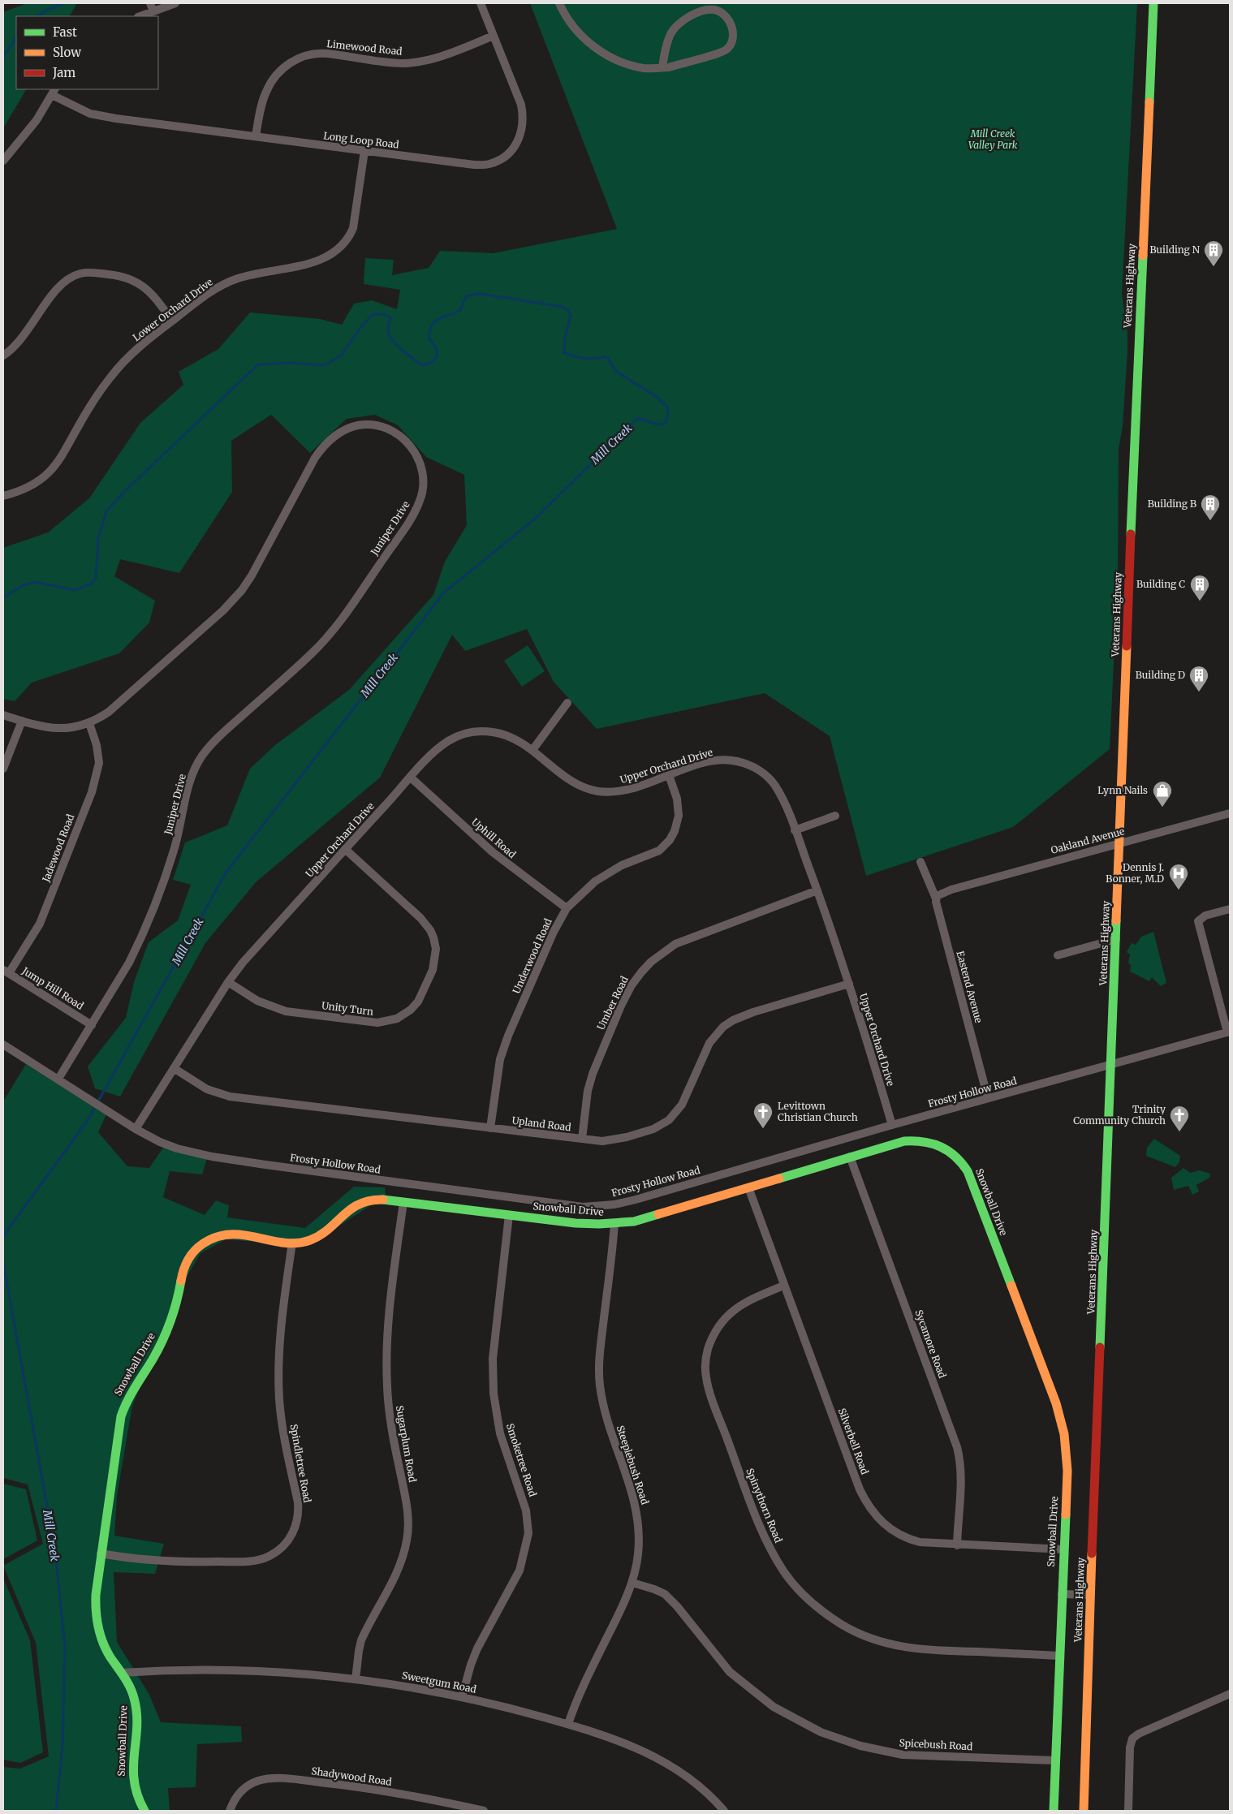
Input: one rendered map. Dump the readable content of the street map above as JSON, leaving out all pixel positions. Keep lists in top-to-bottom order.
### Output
{
  "streets": {
    "street": [
      "Limewood Road",
      "Long Loop Road",
      "Veterans Highway",
      "Lower Orchard Drive",
      "Juniper Drive",
      "Upper Orchard Drive",
      "Uphill Road",
      "Oakland Avenue",
      "Jadewood Road",
      "Underwood Road",
      "Eastend Avenue",
      "Jump Hill Road",
      "Umber Road",
      "Unity Turn",
      "Frosty Hollow Road",
      "Upland Road",
      "Snowball Drive",
      "Sycamore Road",
      "Silverbell Road",
      "Sugarplum Road",
      "Smoketree Road",
      "Spindletree Road",
      "Steeplebush Road",
      "Spinythorn Road",
      "Sweetgum Road",
      "Spicebush Road",
      "Shadywood Road"
    ]
  },
  "crossings": [
    ["Limewood Road", "Long Loop Road"],
    ["Long Loop Road", "Lower Orchard Drive"],
    ["Veterans Highway", "Oakland Avenue"],
    ["Veterans Highway", "Frosty Hollow Road"],
    ["Juniper Drive", "Jadewood Road"],
    ["Juniper Drive", "Jump Hill Road"],
    ["Juniper Drive", "Frosty Hollow Road"],
    ["Upper Orchard Drive", "Uphill Road"],
    ["Upper Orchard Drive", "Underwood Road"],
    ["Upper Orchard Drive", "Umber Road"],
    ["Upper Orchard Drive", "Unity Turn"],
    ["Upper Orchard Drive", "Frosty Hollow Road"],
    ["Upper Orchard Drive", "Upland Road"],
    ["Uphill Road", "Underwood Road"],
    ["Oakland Avenue", "Eastend Avenue"],
    ["Jadewood Road", "Jump Hill Road"],
    ["Underwood Road", "Upland Road"],
    ["Eastend Avenue", "Frosty Hollow Road"],
    ["Umber Road", "Upland Road"],
    ["Snowball Drive", "Sycamore Road"],
    ["Snowball Drive", "Silverbell Road"],
    ["Snowball Drive", "Sugarplum Road"],
    ["Snowball Drive", "Smoketree Road"],
    ["Snowball Drive", "Spindletree Road"],
    ["Snowball Drive", "Steeplebush Road"],
    ["Snowball Drive", "Spinythorn Road"],
    ["Snowball Drive", "Sweetgum Road"],
    ["Snowball Drive", "Spicebush Road"],
    ["Sycamore Road", "Silverbell Road"],
    ["Silverbell Road", "Spinythorn Road"],
    ["Sugarplum Road", "Sweetgum Road"],
    ["Smoketree Road", "Sweetgum Road"],
    ["Steeplebush Road", "Sweetgum Road"],
    ["Steeplebush Road", "Spicebush Road"]
  ],
  "water": ["Mill Creek"],
  "parks": ["Mill Creek Valley Park"],
  "places": {
    "building": [
      "Building N",
      "Building B",
      "Building C",
      "Building D"
    ],
    "shop": ["Lynn Nails"],
    "hospital": ["Dennis J. Bonner, M.D"],
    "church": ["Levittown Christian Church", "Trinity Community Church"]
  },
  "legend": ["Fast", "Slow", "Jam"]
}
